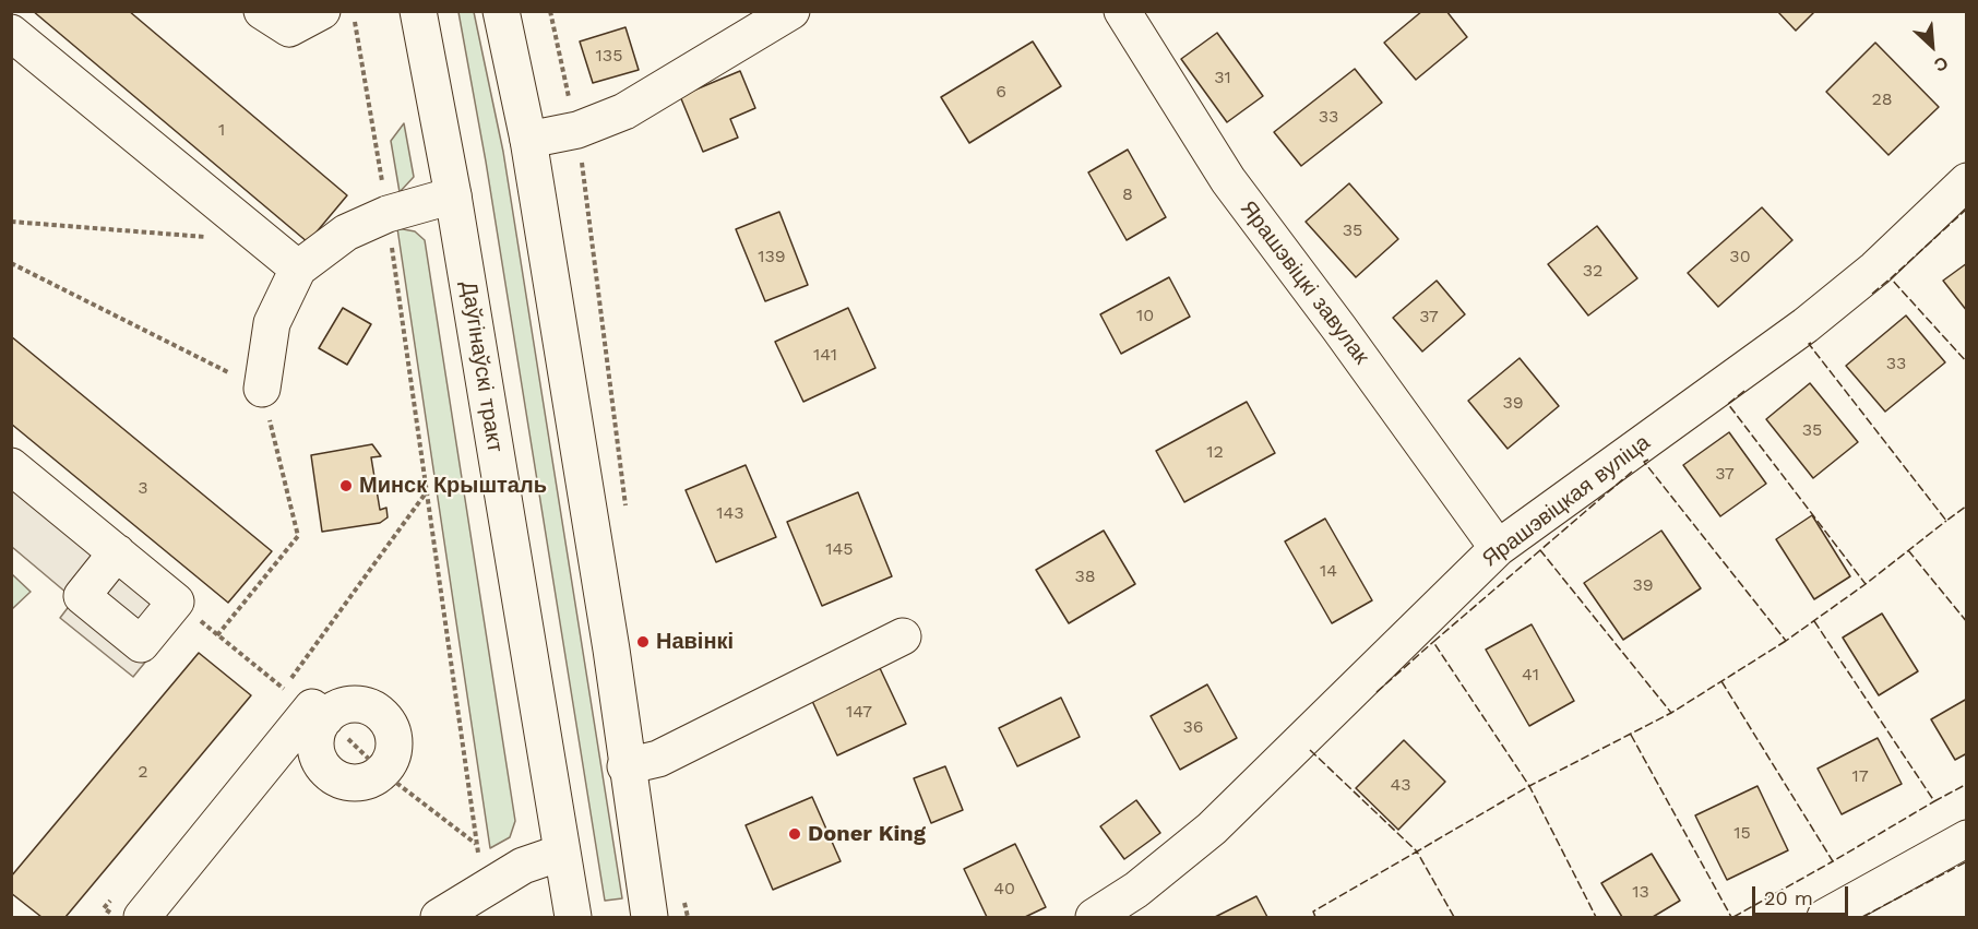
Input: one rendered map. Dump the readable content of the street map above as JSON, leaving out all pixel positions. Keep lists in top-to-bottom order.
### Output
{
  "streets": {
    "street": ["Ярашэвіцкі завулак", "Даўгінаўскі тракт", "Ярашэвіцкая вуліца"]
  },
  "crossings": [
    ["Ярашэвіцкі завулак", "Ярашэвіцкая вуліца"]
  ],
  "places": ["Минск Крышталь", "Навінкі", "Doner King"],
  "house_numbers": [
    "135",
    "31",
    "6",
    "28",
    "33",
    "1",
    "8",
    "35",
    "139",
    "30",
    "32",
    "10",
    "37",
    "141",
    "33",
    "39",
    "35",
    "12",
    "37",
    "3",
    "143",
    "145",
    "14",
    "38",
    "39",
    "41",
    "147",
    "36",
    "2",
    "17",
    "43",
    "15",
    "40",
    "13"
  ],
  "scale_bar": "20 m",
  "north": "bottom right"
}
